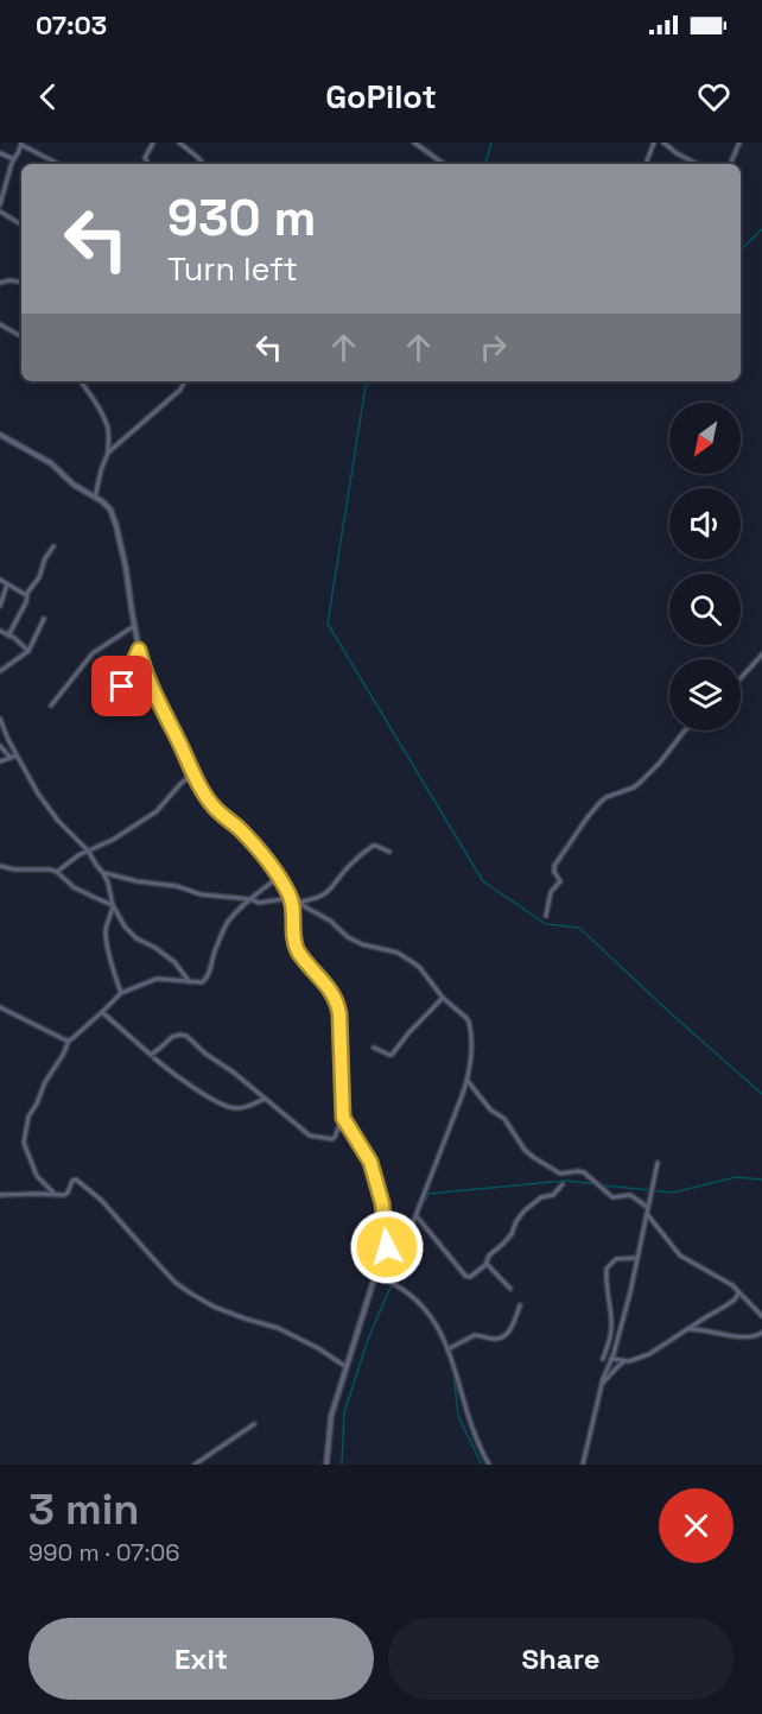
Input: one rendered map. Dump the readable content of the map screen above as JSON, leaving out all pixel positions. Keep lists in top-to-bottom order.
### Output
{
  "north": "bottom left",
  "page": {
    "status": "07:03",
    "header": "GoPilot",
    "turn": ["930 m", "Turn left"],
    "heading": ["3 min", "990 m · 07:06"],
    "buttons": ["Exit", "Share"]
  }
}
